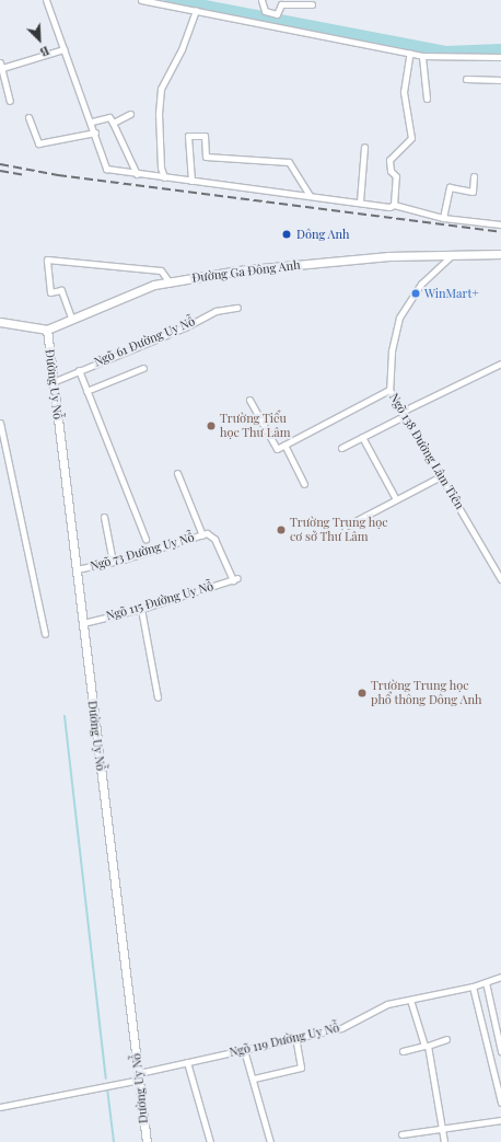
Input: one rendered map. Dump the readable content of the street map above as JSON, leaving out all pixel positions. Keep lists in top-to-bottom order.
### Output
{
  "streets": {
    "street": [
      "Đường Ga Đông Anh",
      "Ngõ 61 Đường Uy Nỗ",
      "Đường Uy Nỗ",
      "Ngõ 138 Đường Lâm Tiên",
      "Ngõ 73 Đường Uy Nỗ",
      "Ngõ 115 Đường Uy Nỗ",
      "Ngõ 119 Đường Uy Nỗ"
    ]
  },
  "crossings": [
    ["Đường Ga Đông Anh", "Đường Uy Nỗ"],
    ["Đường Ga Đông Anh", "Ngõ 138 Đường Lâm Tiên"],
    ["Ngõ 61 Đường Uy Nỗ", "Đường Uy Nỗ"],
    ["Đường Uy Nỗ", "Ngõ 73 Đường Uy Nỗ"],
    ["Đường Uy Nỗ", "Ngõ 115 Đường Uy Nỗ"],
    ["Đường Uy Nỗ", "Ngõ 119 Đường Uy Nỗ"],
    ["Ngõ 73 Đường Uy Nỗ", "Ngõ 115 Đường Uy Nỗ"]
  ],
  "places": [
    "Đông Anh",
    "WinMart+",
    "Trường Tiểu học Thư Lâm",
    "Trường Trung học cơ sở Thư Lâm",
    "Trường Trung học phổ thông Đông Anh"
  ],
  "north": "bottom right"
}
